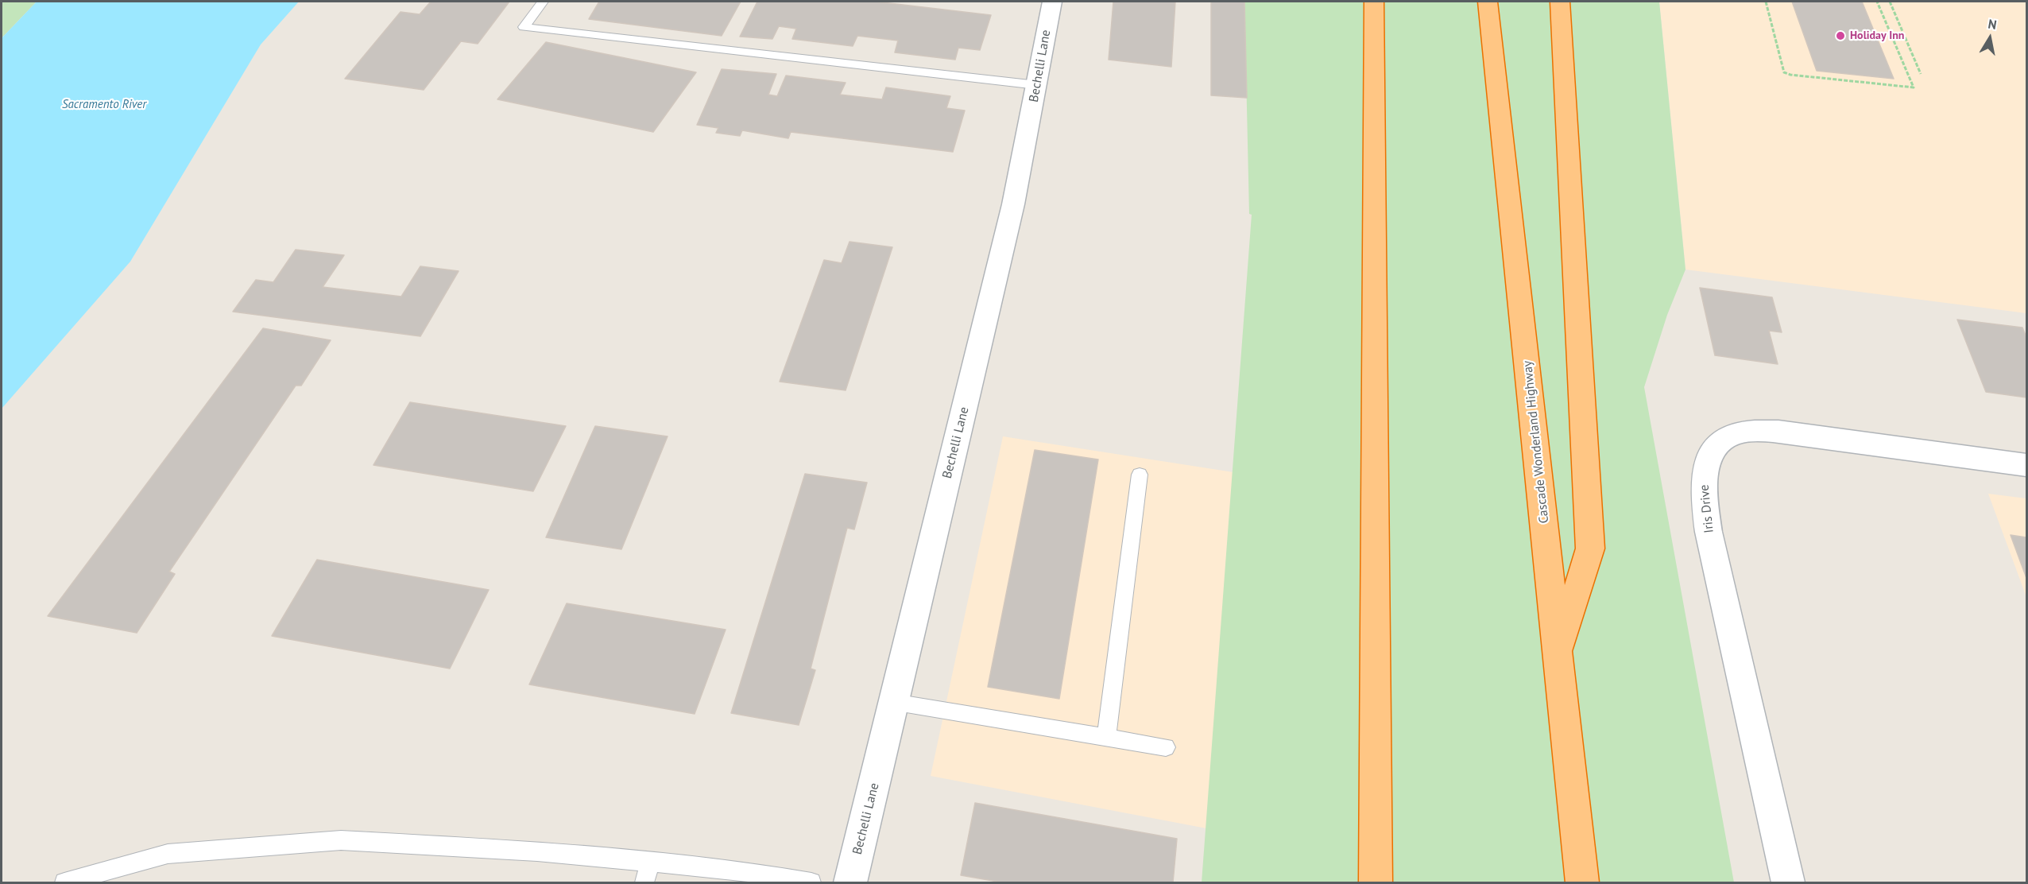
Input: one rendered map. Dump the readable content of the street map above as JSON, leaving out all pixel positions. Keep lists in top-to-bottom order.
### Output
{
  "streets": {
    "highway": ["Cascade Wonderland Highway"],
    "street": ["Bechelli Lane", "Iris Drive"]
  },
  "water": ["Sacramento River"],
  "places": ["Holiday Inn"],
  "north": "top"
}
